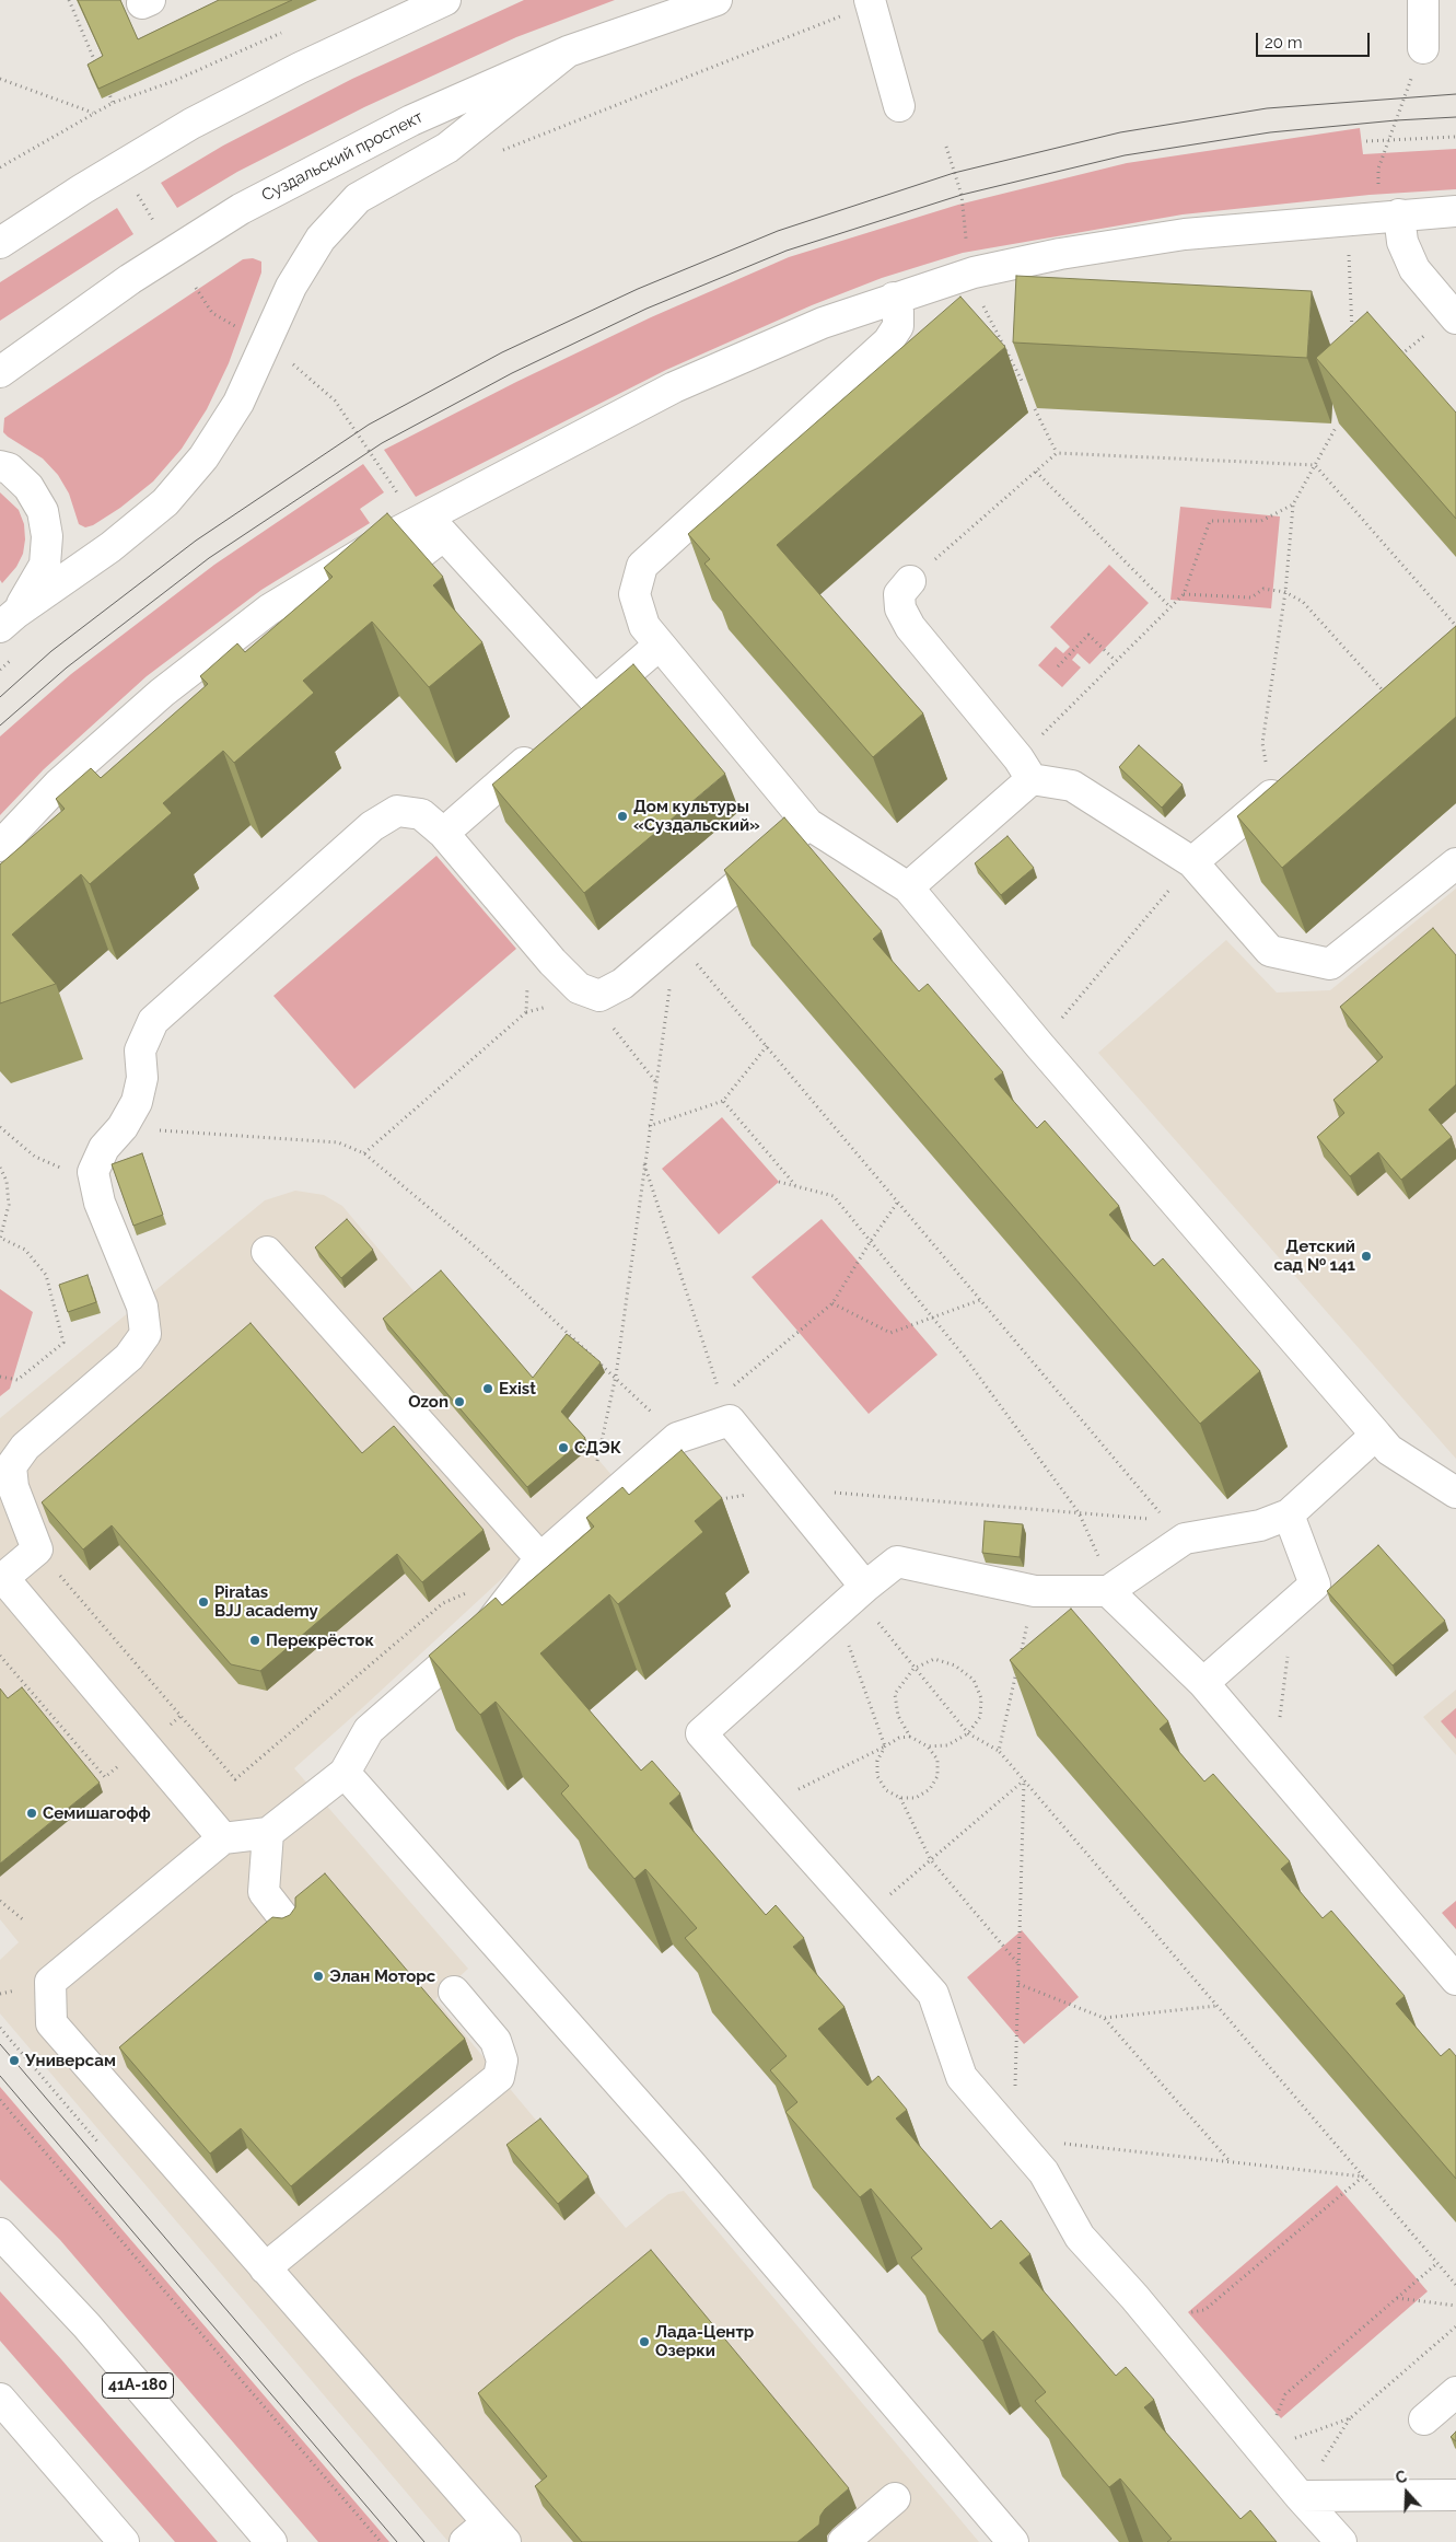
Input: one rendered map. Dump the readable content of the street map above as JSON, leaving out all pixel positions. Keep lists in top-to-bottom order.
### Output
{
  "streets": {
    "main road": ["Суздальский проспект", "41А-180"]
  },
  "places": [
    "Дом культуры «Суздальский»",
    "Детский сад № 141",
    "Exist",
    "Ozon",
    "СДЭК",
    "Piratas BJJ academy",
    "Перекрёсток",
    "Семишагофф",
    "Элан Моторс",
    "Универсам",
    "Лада-Центр Озерки"
  ],
  "scale_bar": "20 m",
  "north": "top"
}
